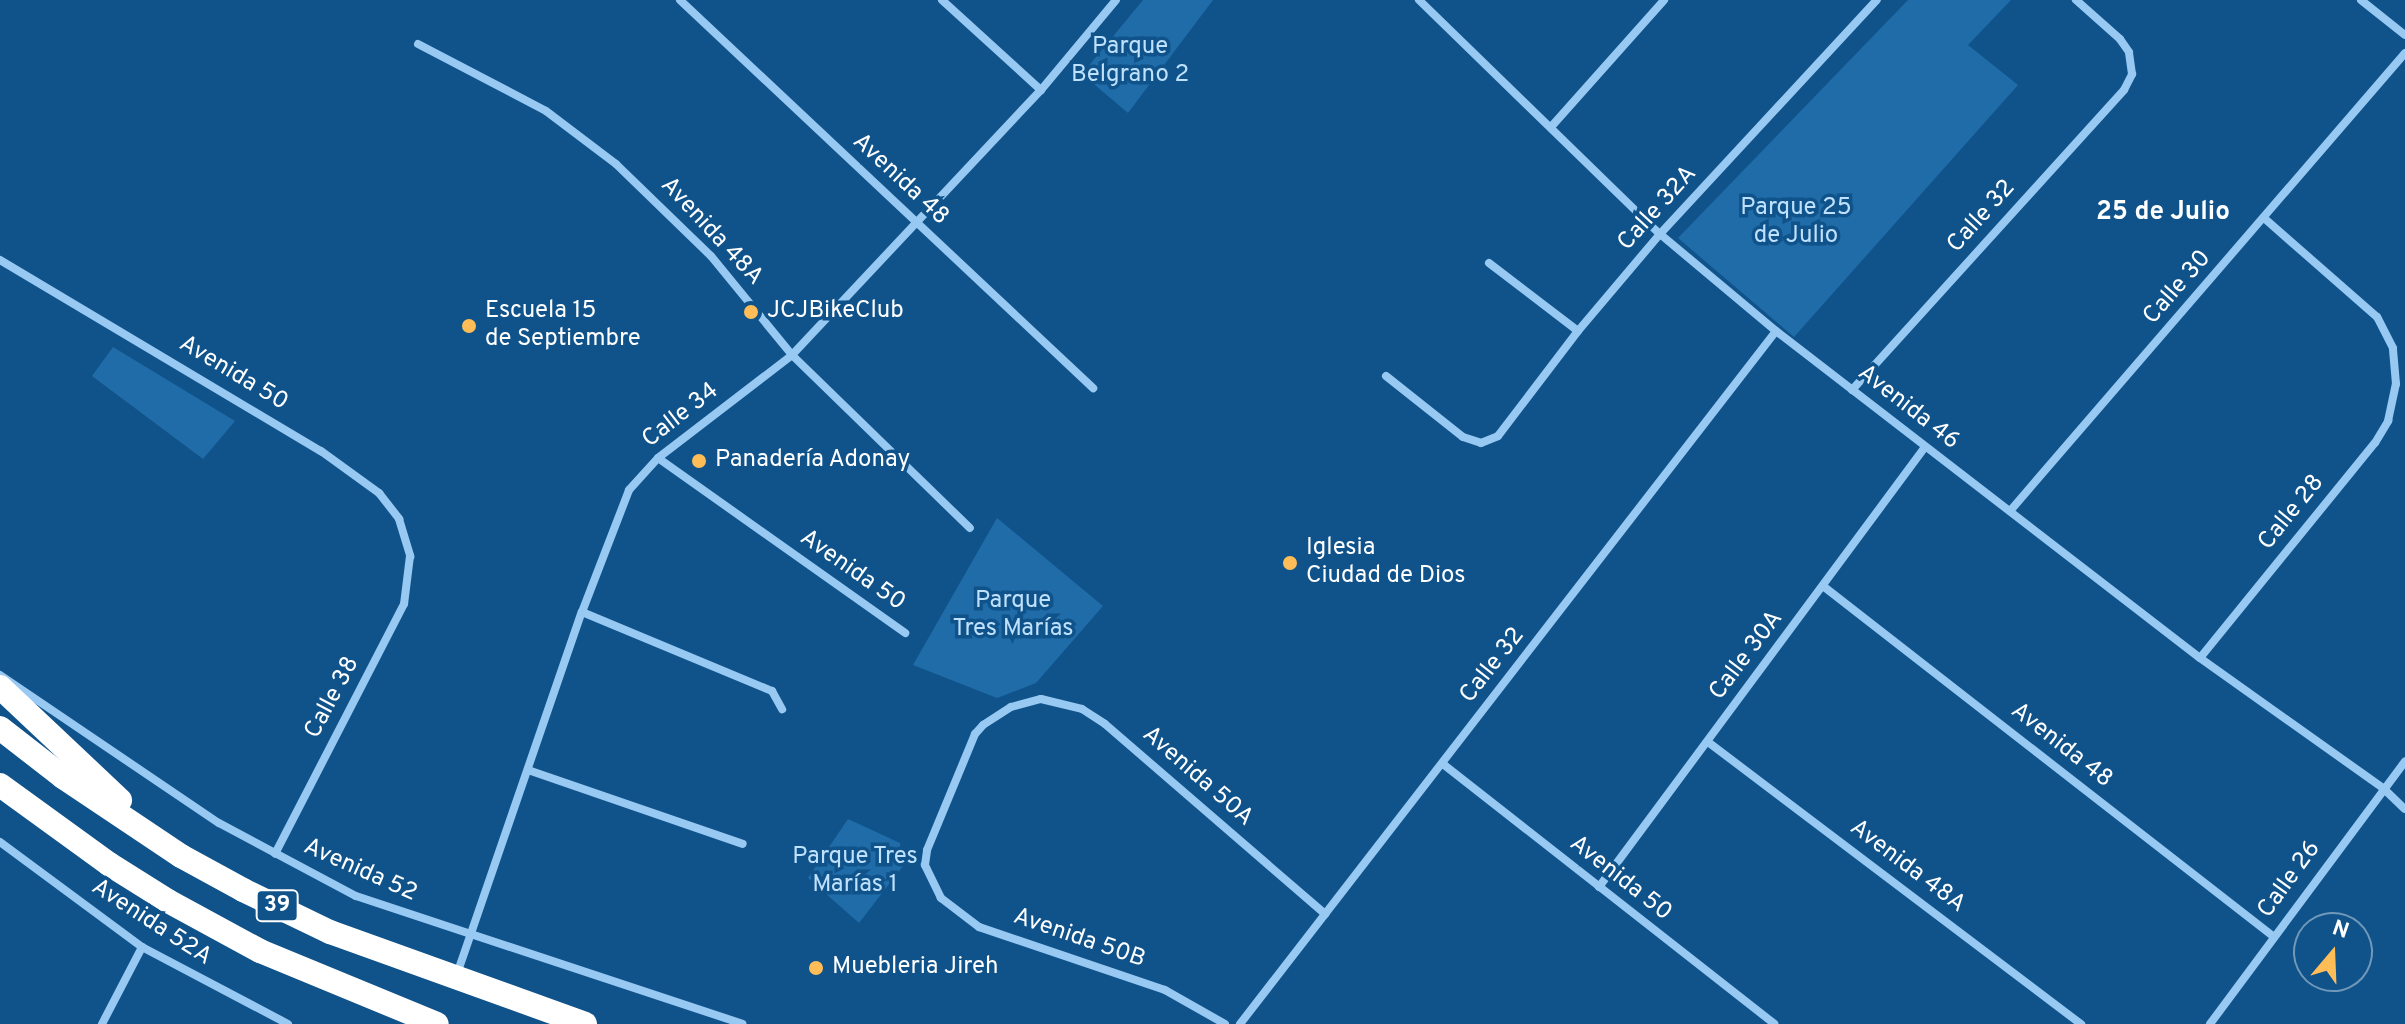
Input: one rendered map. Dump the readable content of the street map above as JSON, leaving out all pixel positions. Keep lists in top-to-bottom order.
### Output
{
  "streets": {
    "highway": ["39"],
    "street": [
      "Avenida 48",
      "Calle 32A",
      "Calle 32",
      "Avenida 48A",
      "Calle 30",
      "Avenida 50",
      "Avenida 46",
      "Calle 34",
      "Calle 28",
      "Calle 30A",
      "Calle 38",
      "Avenida 50A",
      "Avenida 52",
      "Calle 26",
      "Avenida 52A",
      "Avenida 50B"
    ]
  },
  "crossings": [
    ["Avenida 48", "Calle 34"],
    ["Avenida 48", "Calle 30A"],
    ["Avenida 48", "Calle 26"],
    ["Calle 32A", "Avenida 46"],
    ["Calle 32", "Avenida 50"],
    ["Calle 32", "Avenida 46"],
    ["Calle 32", "Avenida 50A"],
    ["Avenida 48A", "Calle 34"],
    ["Avenida 48A", "Calle 30A"],
    ["Calle 30", "Avenida 46"],
    ["Calle 30", "Calle 28"],
    ["Avenida 50", "Calle 34"],
    ["Avenida 50", "Calle 30A"],
    ["Avenida 50", "Calle 38"],
    ["Avenida 46", "Calle 28"],
    ["Avenida 46", "Calle 30A"],
    ["Avenida 46", "Calle 26"],
    ["Calle 34", "Avenida 52"],
    ["Calle 34", "39"],
    ["Calle 38", "Avenida 52"],
    ["Avenida 50A", "Avenida 50B"]
  ],
  "districts": ["25 de Julio"],
  "parks": [
    "Parque Belgrano 2",
    "Parque 25 de Julio",
    "Parque Tres Marías",
    "Parque Tres Marías 1"
  ],
  "places": [
    "JCJBikeClub",
    "Escuela 15 de Septiembre",
    "Panadería Adonay",
    "Iglesia Ciudad de Dios",
    "Muebleria Jireh"
  ],
  "north": "top"
}
